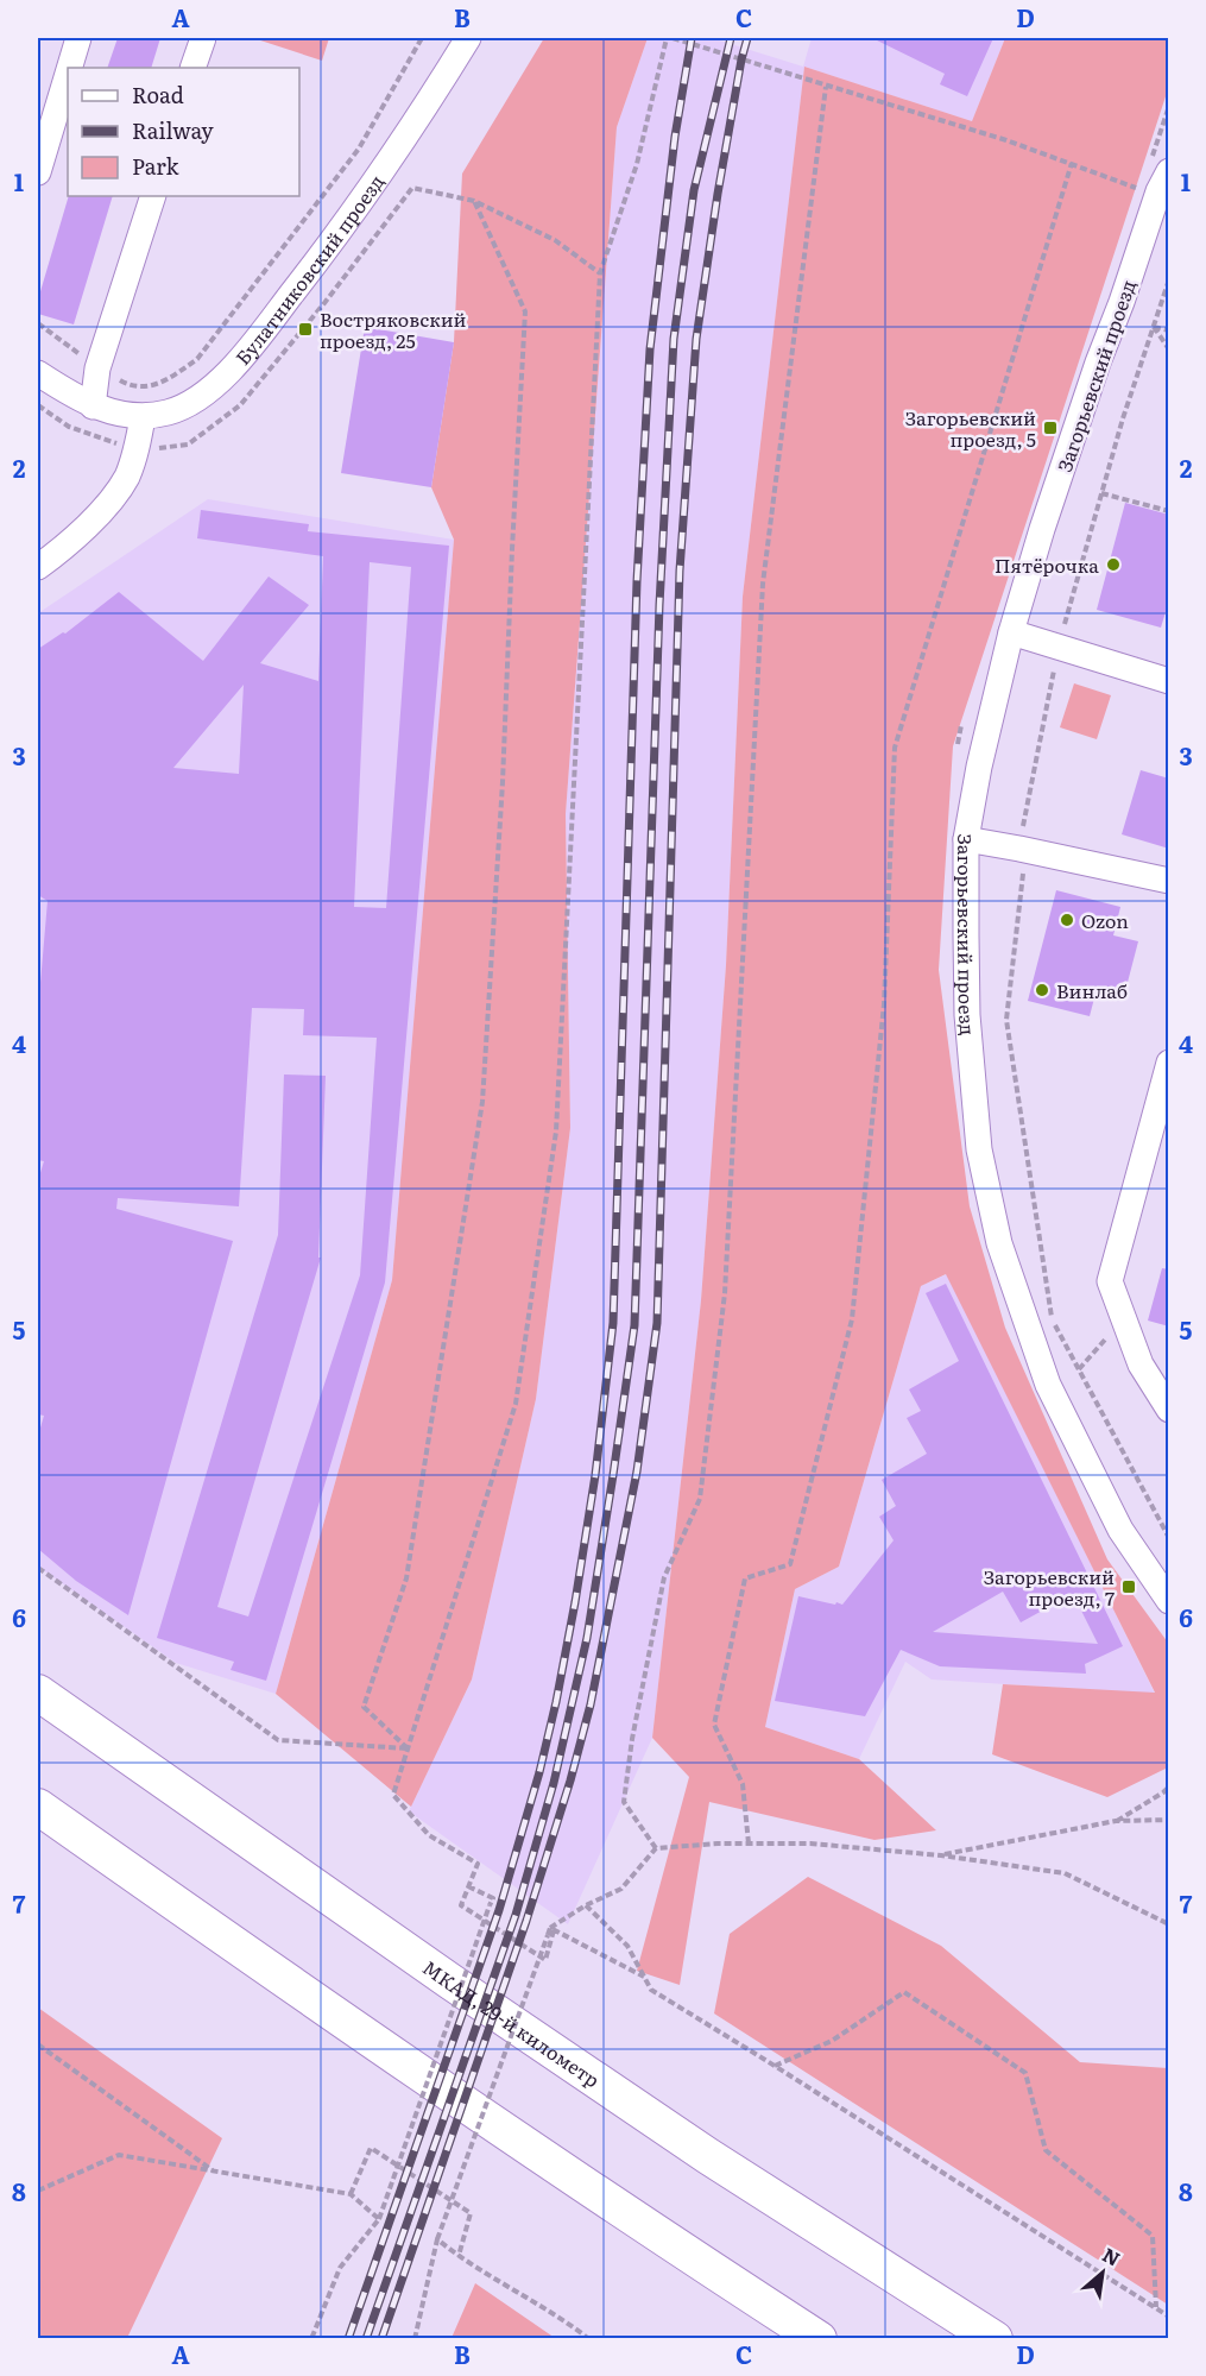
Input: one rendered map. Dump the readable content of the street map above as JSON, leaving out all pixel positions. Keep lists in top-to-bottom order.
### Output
{
  "streets": {
    "highway": ["МКАД, 29-й километр"],
    "street": ["Булатниковский проезд", "Загорьевский проезд"]
  },
  "places": {
    "transit": ["Востряковский проезд, 25", "Загорьевский проезд, 5", "Загорьевский проезд, 7"],
    "other": ["Пятёрочка", "Ozon", "Винлаб"]
  },
  "legend": ["Road", "Railway", "Park"],
  "north": "top right",
  "grid": {
    "columns": [
      "A",
      "B",
      "C",
      "D"
    ],
    "rows": [
      "1",
      "2",
      "3",
      "4",
      "5",
      "6",
      "7",
      "8"
    ]
  }
}
